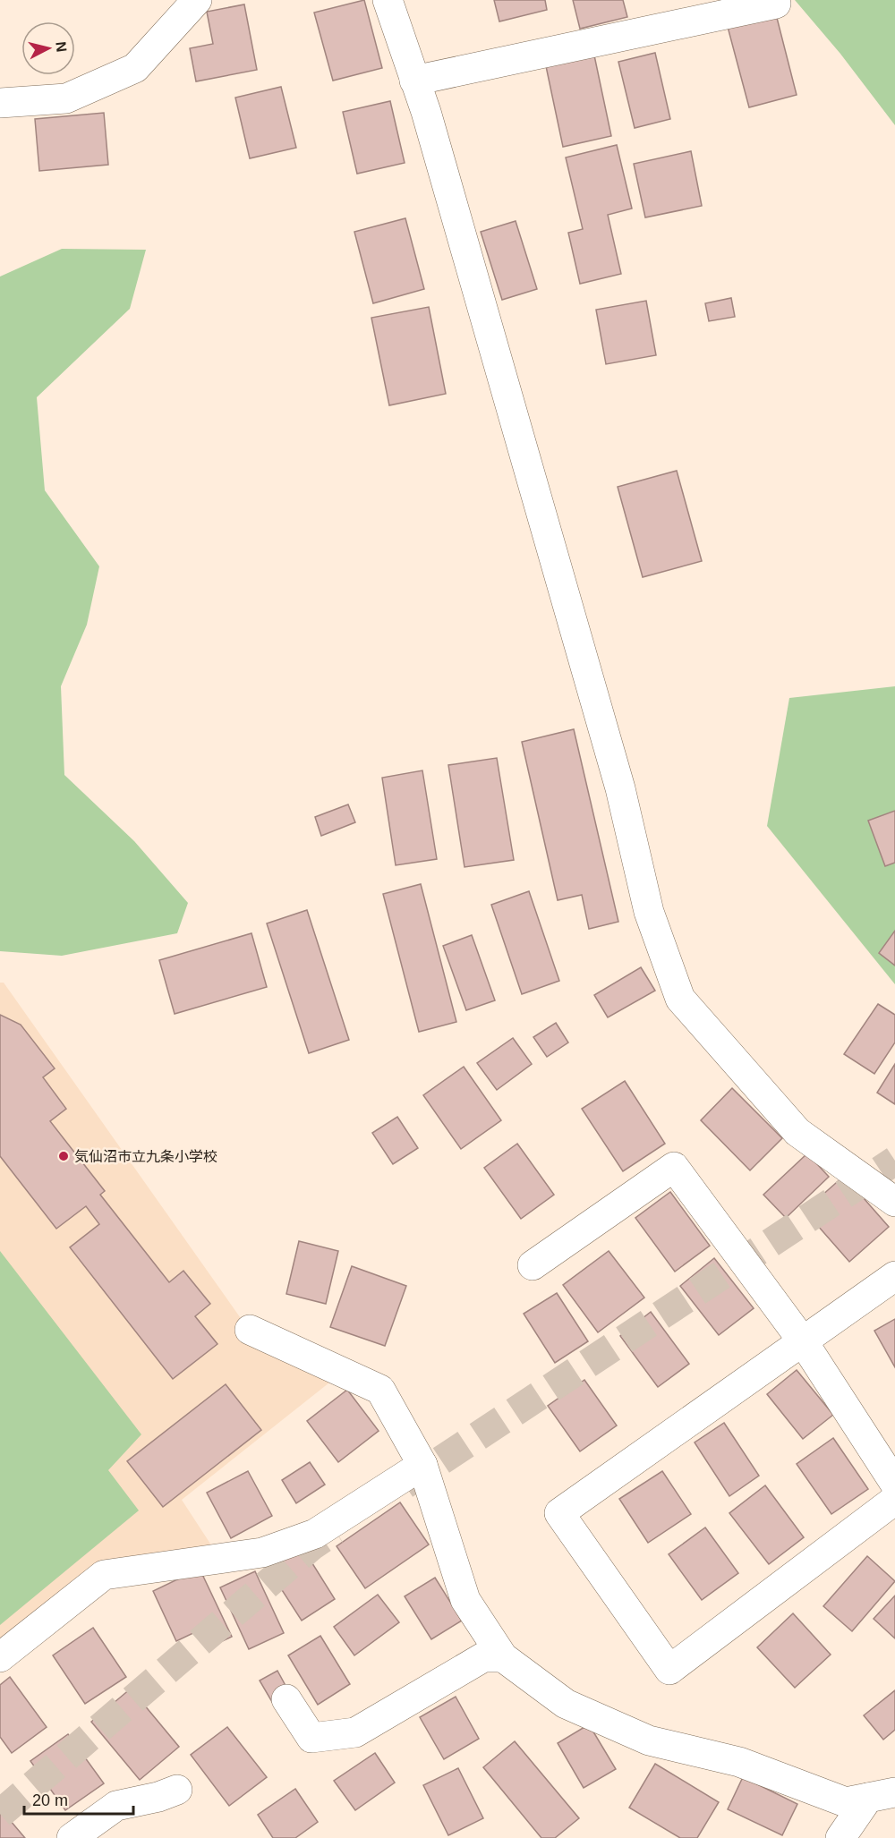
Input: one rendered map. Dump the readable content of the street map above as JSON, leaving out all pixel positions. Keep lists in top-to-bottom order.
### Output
{
  "places": ["気仙沼市立九条小学校"],
  "scale_bar": "20 m",
  "north": "right"
}
